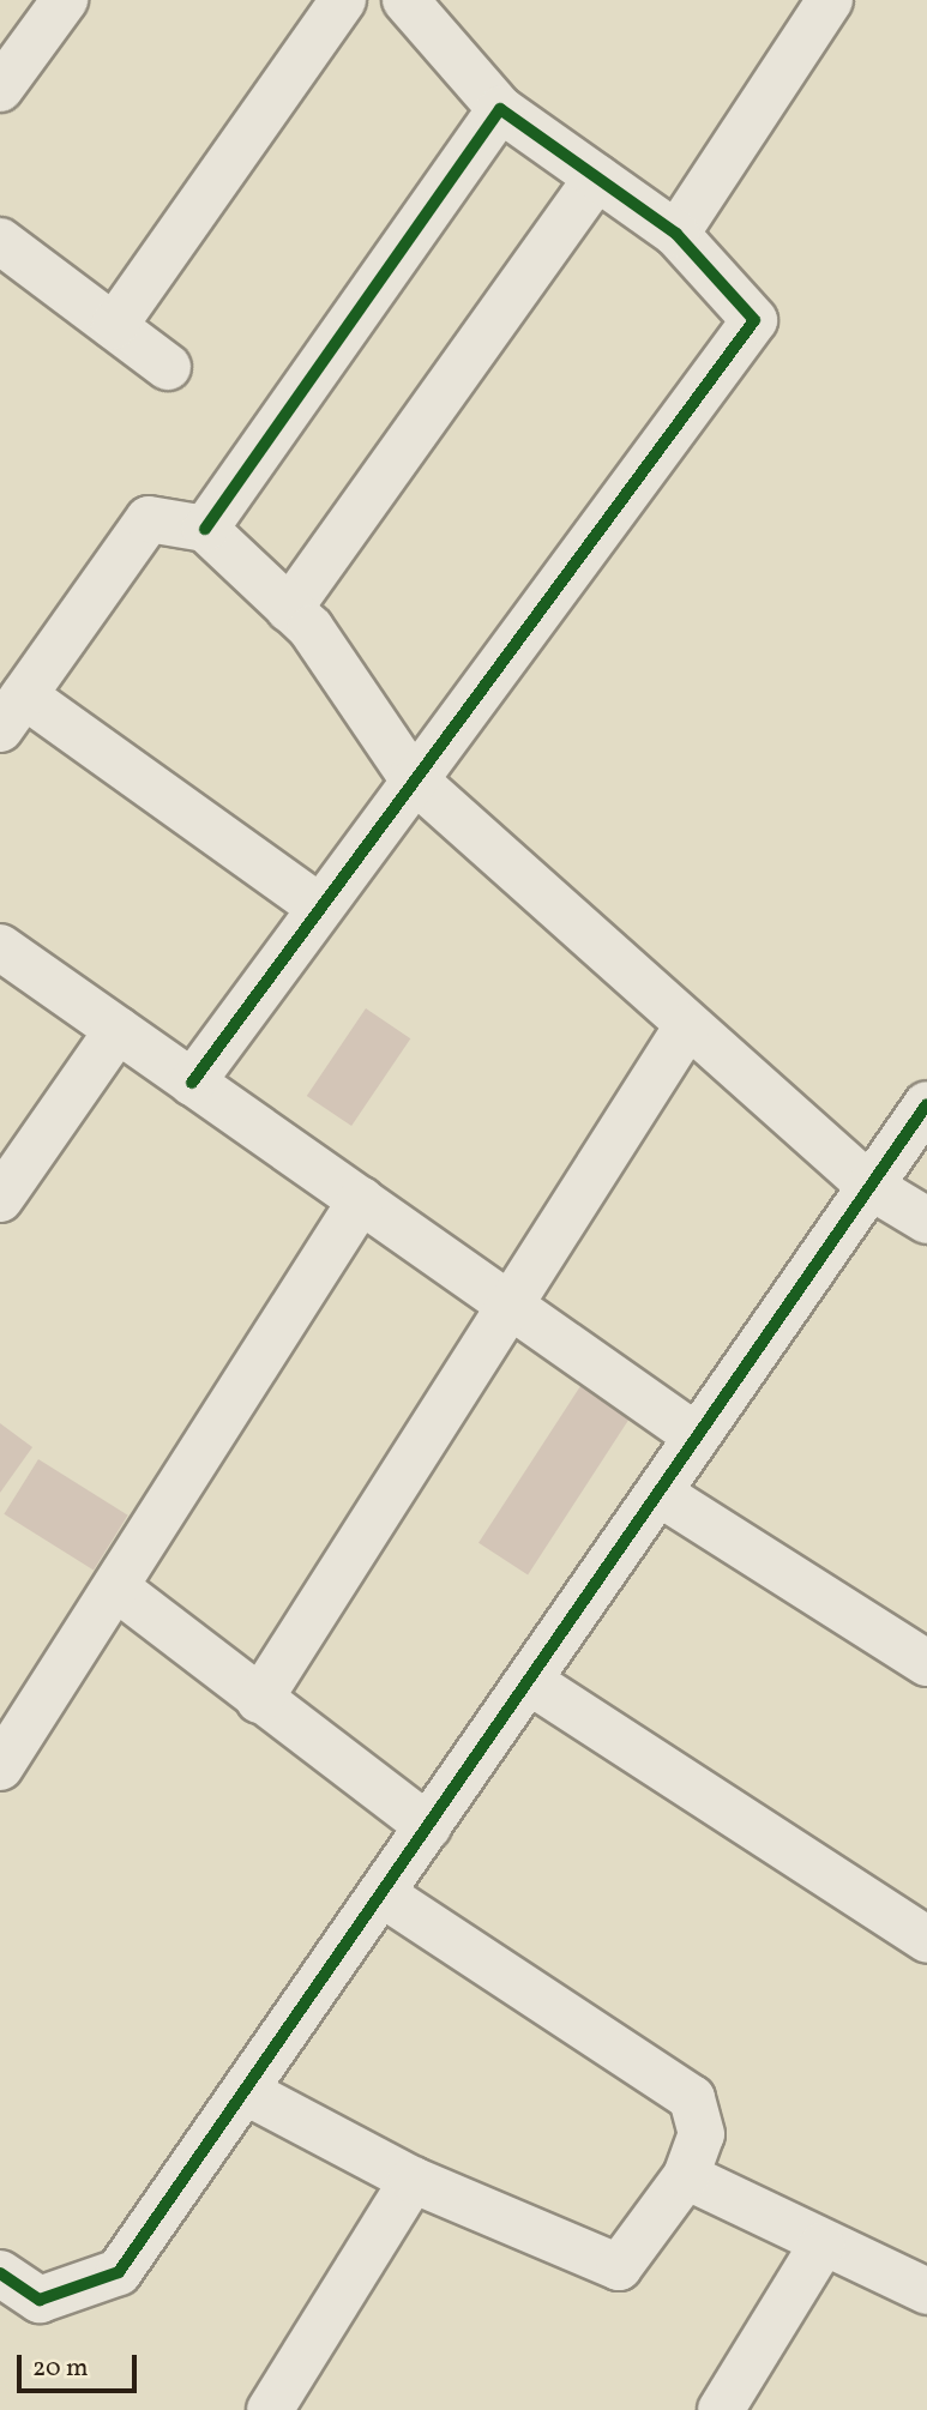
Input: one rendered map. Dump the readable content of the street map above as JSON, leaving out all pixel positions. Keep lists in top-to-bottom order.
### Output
{
  "scale_bar": "20 m"
}
